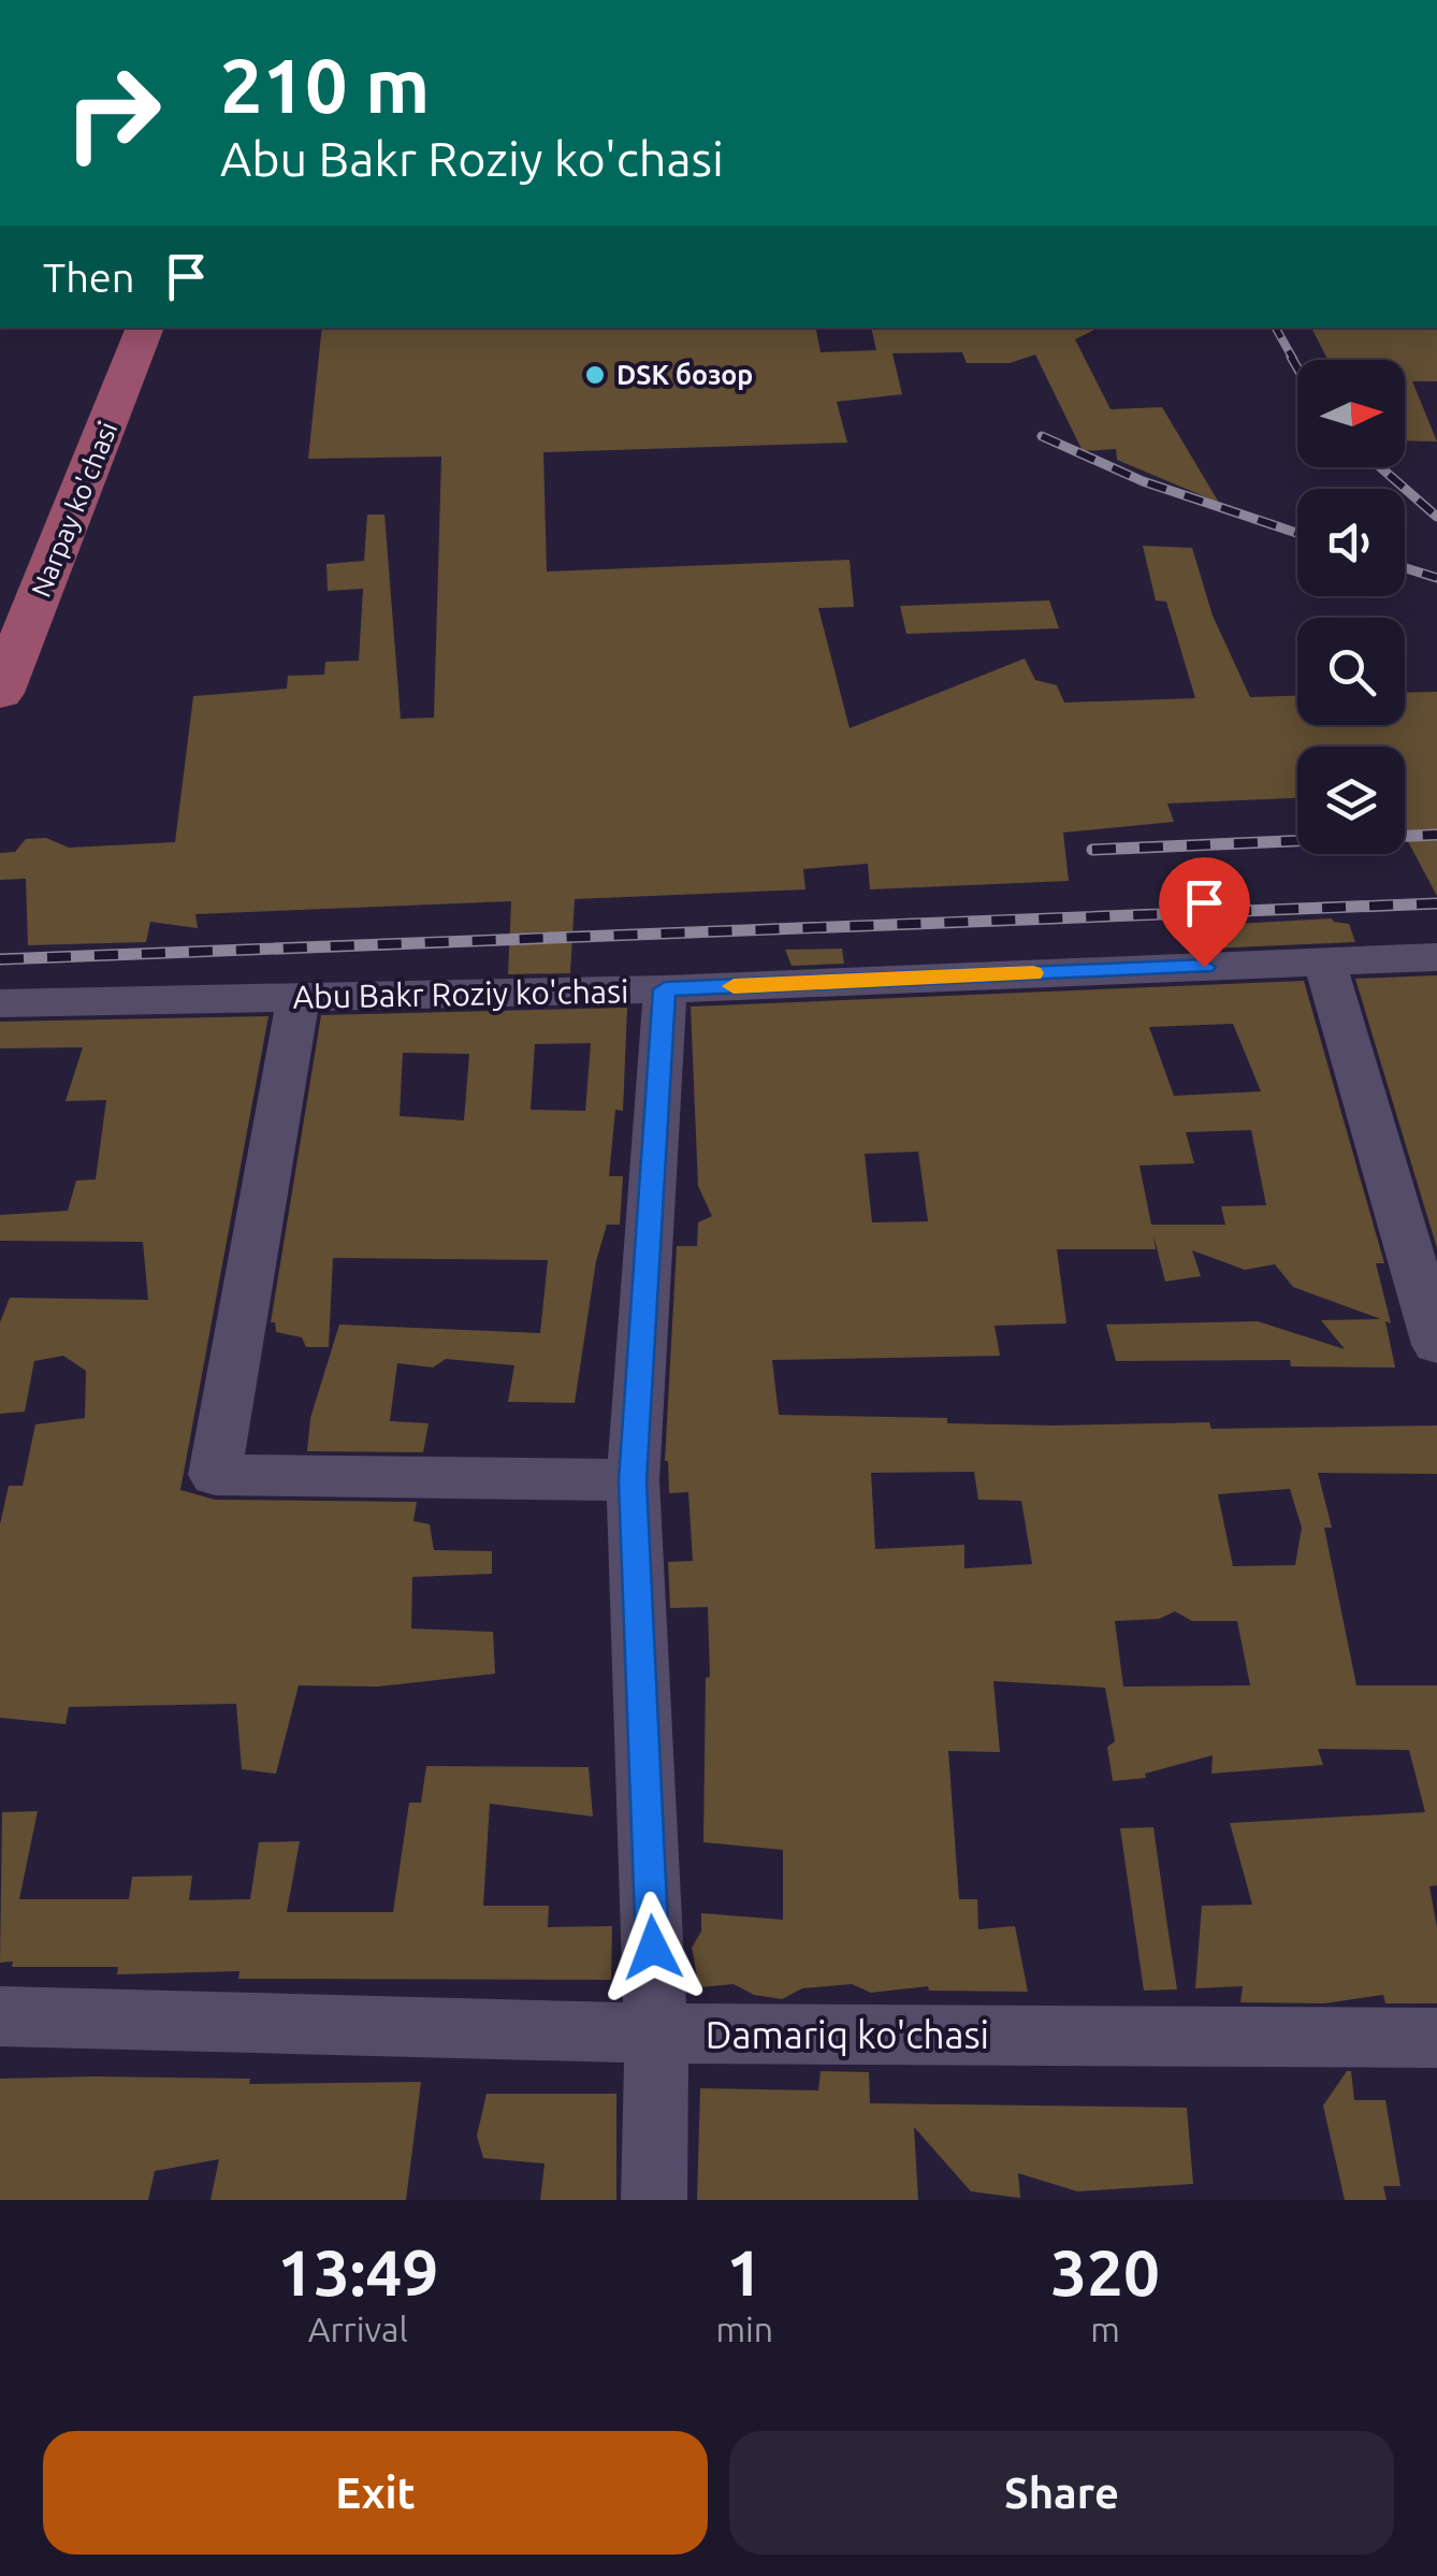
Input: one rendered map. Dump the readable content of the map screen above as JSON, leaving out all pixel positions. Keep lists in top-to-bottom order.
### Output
{
  "streets": {
    "main road": ["Narpay ko'chasi"],
    "street": ["Abu Bakr Roziy ko'chasi", "Damariq ko'chasi"]
  },
  "places": ["DSK бозор"],
  "north": "right",
  "page": {
    "turn": ["210 m", "Abu Bakr Roziy ko'chasi"],
    "then": "Then",
    "eta": [
      "13:49",
      "Arrival",
      "1",
      "min",
      "320",
      "m"
    ],
    "buttons": ["Exit", "Share"]
  }
}
